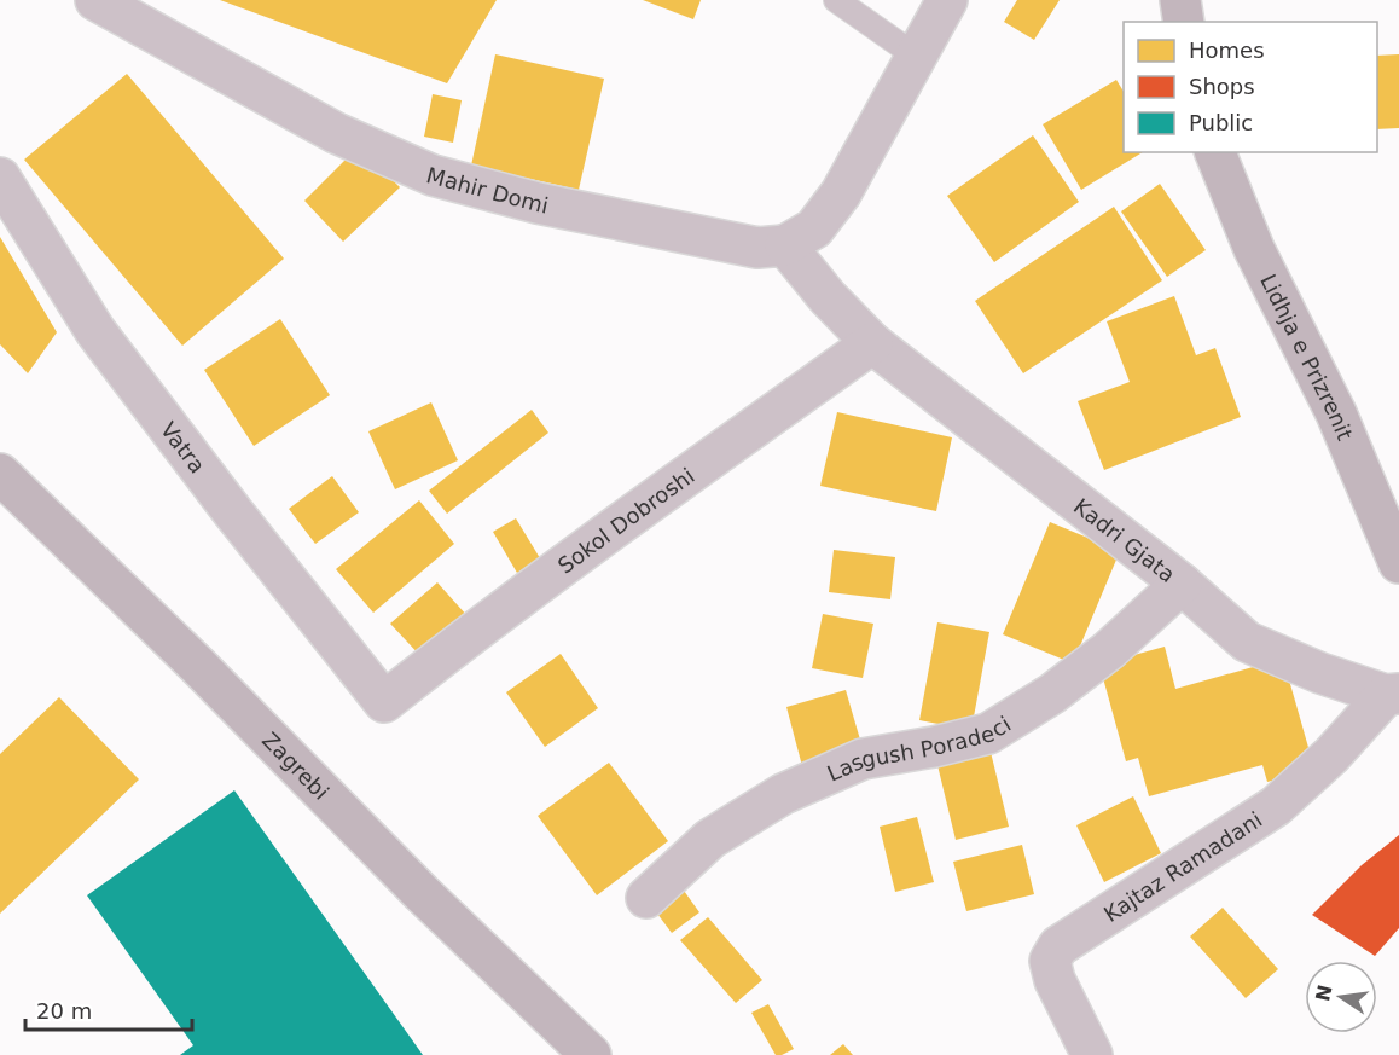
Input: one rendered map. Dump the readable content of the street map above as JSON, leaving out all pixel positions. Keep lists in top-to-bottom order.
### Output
{
  "streets": {
    "main road": ["Lidhja e Prizrenit", "Zagrebi"],
    "street": [
      "Mahir Domi",
      "Vatra",
      "Sokol Dobroshi",
      "Kadri Gjata",
      "Lasgush Poradeci",
      "Kajtaz Ramadani"
    ]
  },
  "crossings": [
    ["Vatra", "Sokol Dobroshi"],
    ["Sokol Dobroshi", "Kadri Gjata"],
    ["Kadri Gjata", "Lasgush Poradeci"],
    ["Kadri Gjata", "Kajtaz Ramadani"]
  ],
  "legend": ["Homes", "Shops", "Public"],
  "scale_bar": "20 m",
  "north": "left"
}
